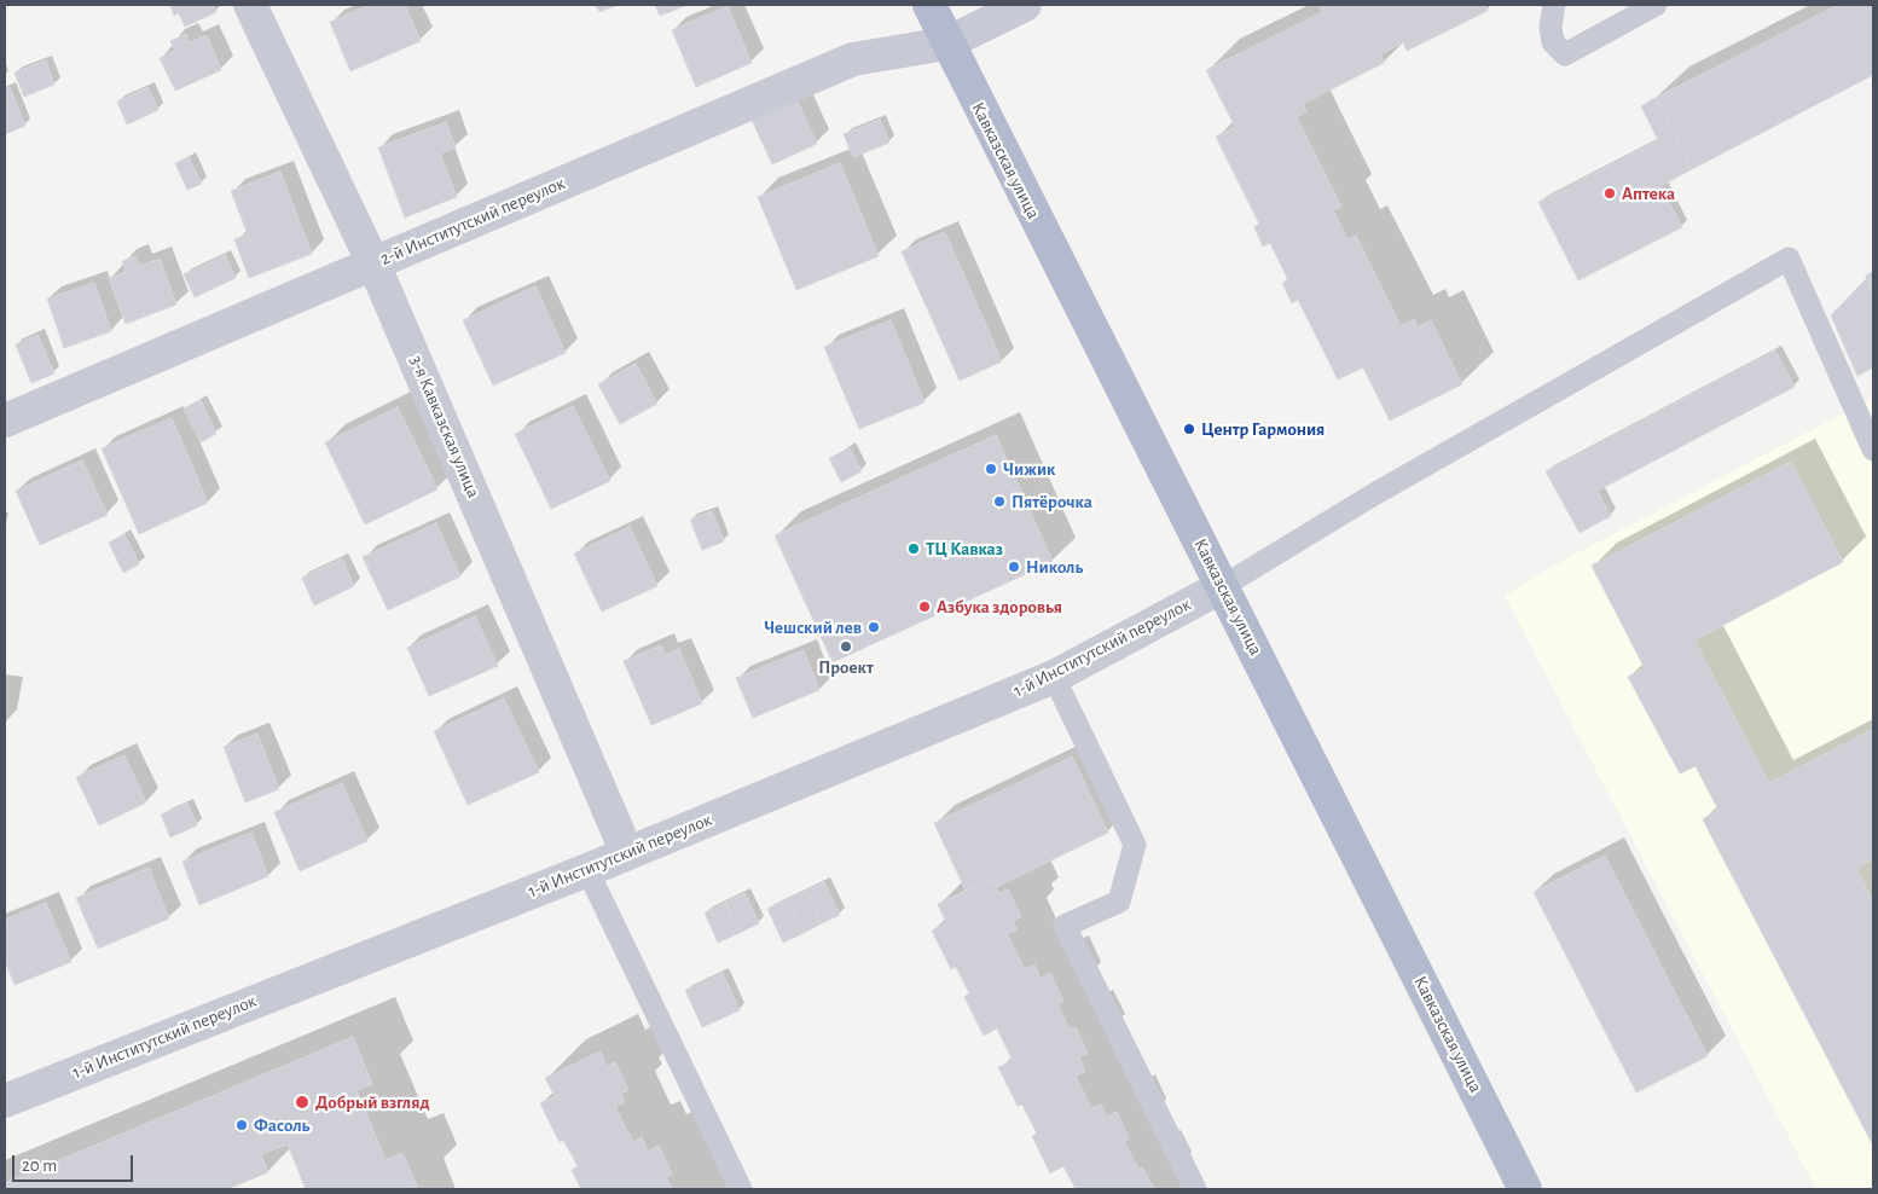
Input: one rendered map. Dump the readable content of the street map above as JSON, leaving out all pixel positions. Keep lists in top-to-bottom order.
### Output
{
  "streets": {
    "main road": ["Кавказская улица"],
    "street": ["2-й Институтский переулок", "3-я Кавказская улица", "1-й Институтский переулок"]
  },
  "crossings": [
    ["Кавказская улица", "2-й Институтский переулок"],
    ["Кавказская улица", "1-й Институтский переулок"],
    ["2-й Институтский переулок", "3-я Кавказская улица"],
    ["3-я Кавказская улица", "1-й Институтский переулок"]
  ],
  "places": [
    "Аптека",
    "Центр Гармония",
    "Чижик",
    "Пятёрочка",
    "ТЦ Кавказ",
    "Николь",
    "Азбука здоровья",
    "Чешский лев",
    "Проект",
    "Добрый взгляд",
    "Фасоль"
  ],
  "scale_bar": "20 m"
}
